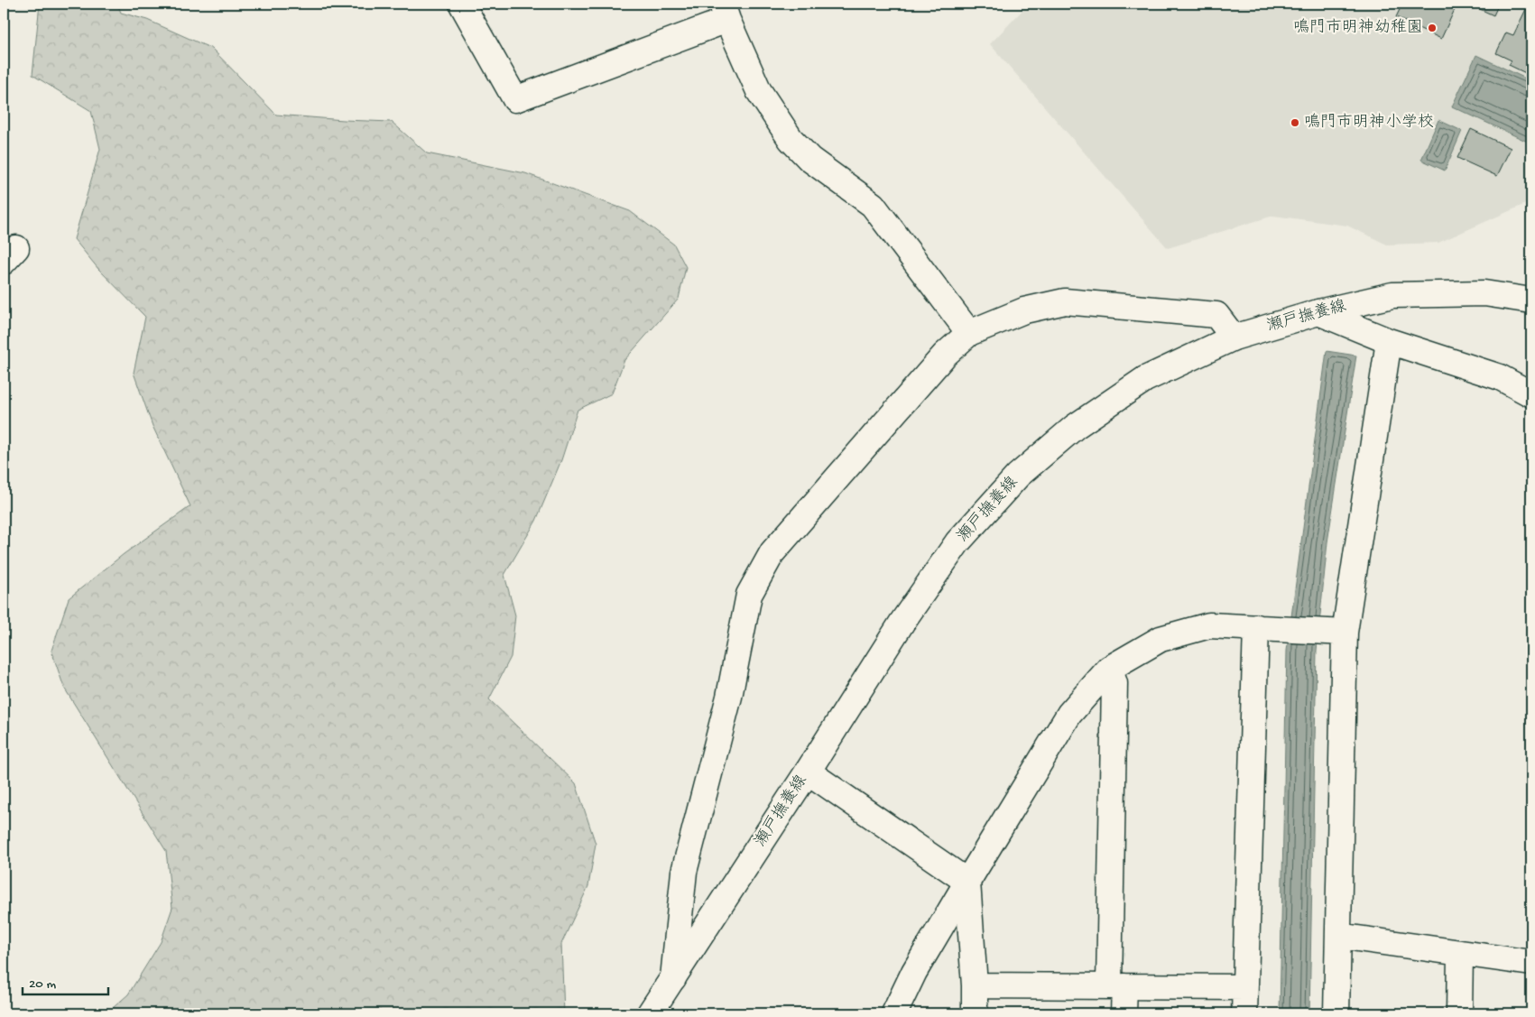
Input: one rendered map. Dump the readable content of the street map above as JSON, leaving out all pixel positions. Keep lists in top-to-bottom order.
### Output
{
  "streets": {
    "street": ["瀬戸撫養線"]
  },
  "places": ["鳴門市明神幼稚園", "鳴門市明神小学校"],
  "scale_bar": "20 m"
}
